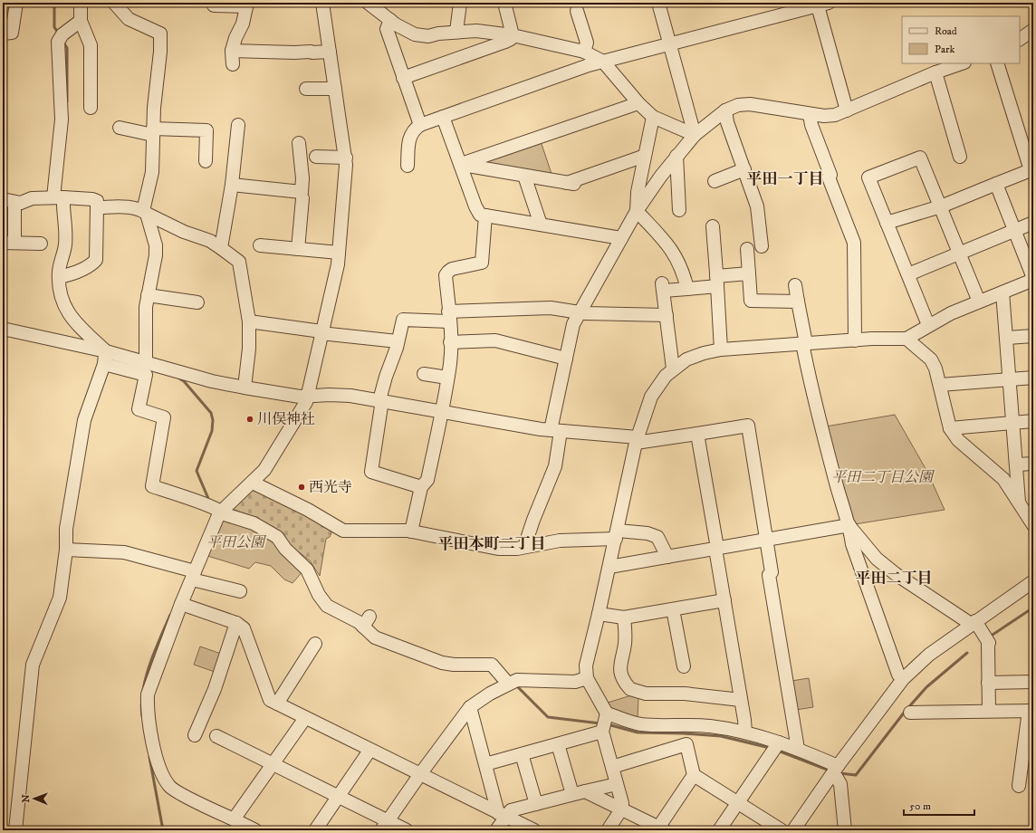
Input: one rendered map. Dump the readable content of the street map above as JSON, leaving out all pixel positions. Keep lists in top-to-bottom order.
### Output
{
  "districts": ["平田一丁目", "平田本町二丁目", "平田二丁目"],
  "parks": ["平田二丁目公園", "平田公園"],
  "places": ["川俣神社", "西光寺"],
  "legend": ["Road", "Park"],
  "scale_bar": "50 m",
  "north": "left"
}
